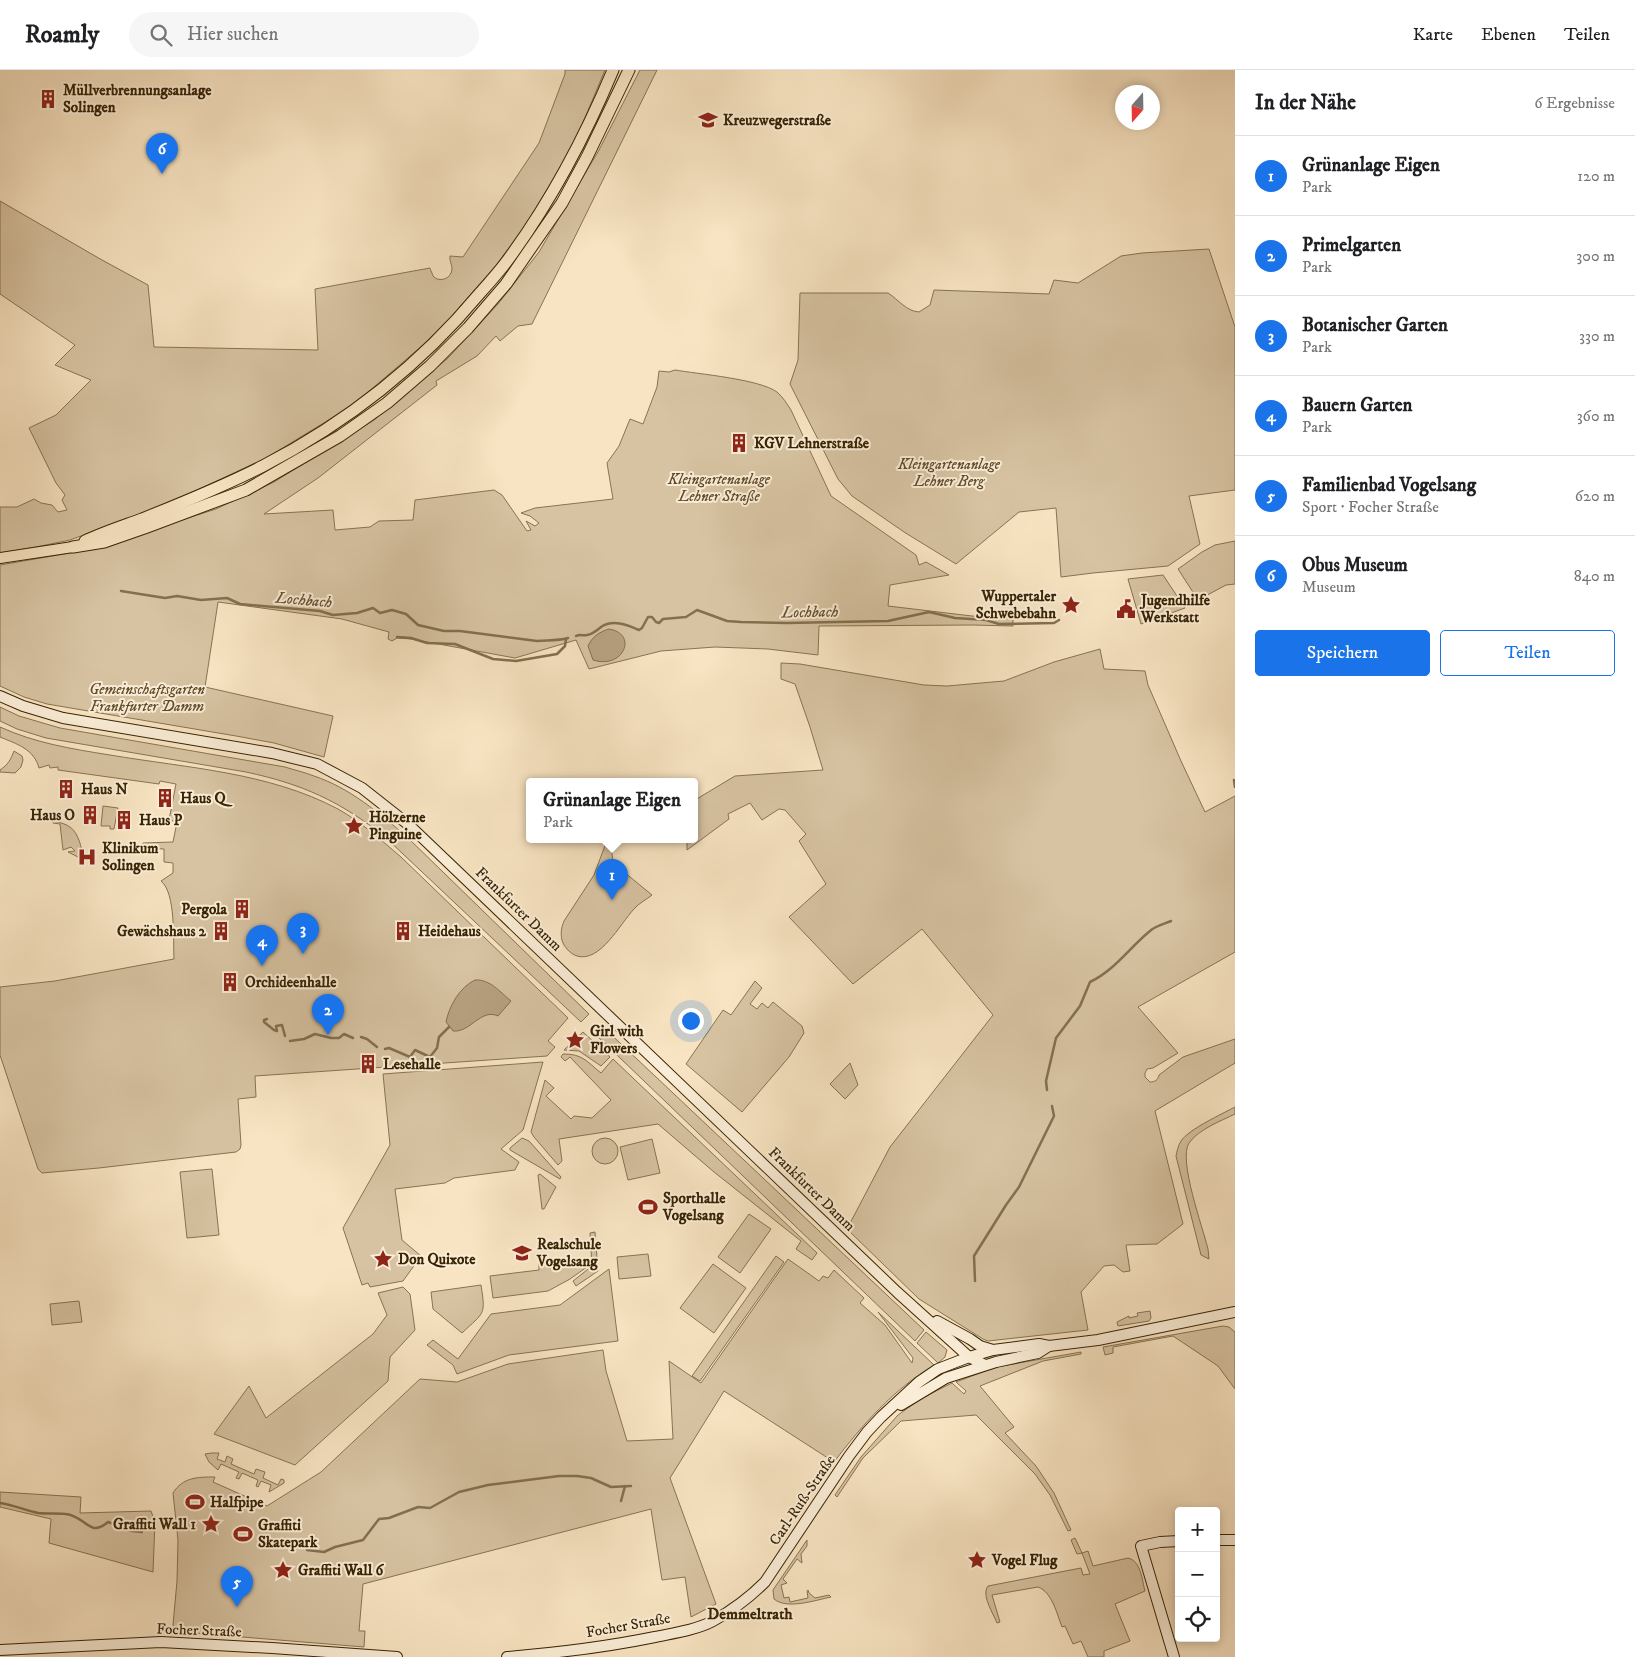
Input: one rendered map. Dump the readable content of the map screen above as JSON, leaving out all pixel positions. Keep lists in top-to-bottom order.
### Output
{
  "streets": {
    "main road": ["Frankfurter Damm", "Carl-Ruß-Straße", "Focher Straße"]
  },
  "crossings": [
    ["Frankfurter Damm", "Carl-Ruß-Straße"],
    ["Carl-Ruß-Straße", "Focher Straße"]
  ],
  "districts": ["Demmeltrath"],
  "water": ["Lochbach"],
  "parks": ["Kleingartenanlage Lehner Berg", "Kleingartenanlage Lehner Straße", "Gemeinschaftsgarten Frankfurter Damm"],
  "places": {
    "building": [
      "Müllverbrennungsanlage Solingen",
      "KGV Lehnerstraße",
      "Haus N",
      "Haus Q",
      "Haus O",
      "Haus P",
      "Pergola",
      "Gewächshaus 2",
      "Heidehaus",
      "Orchideenhalle",
      "Lesehalle"
    ],
    "school or university": ["Kreuzwegerstraße", "Realschule Vogelsang"],
    "place": [
      "Wuppertaler Schwebebahn",
      "Hölzerne Pinguine",
      "Girl with Flowers",
      "Don Quixote",
      "Graffiti Wall 1",
      "Vogel Flug",
      "Graffiti Wall 6"
    ],
    "public building": ["Jugendhilfe Werkstatt"],
    "hospital": ["Klinikum Solingen"],
    "sports": ["Sporthalle Vogelsang", "Halfpipe", "Graffiti Skatepark"]
  },
  "north": "bottom",
  "page": {
    "header": "Roamly",
    "search": "Hier suchen",
    "nav": ["Karte", "Ebenen", "Teilen"],
    "heading": ["In der Nähe", "6 Ergebnisse"],
    "pins": [
      "6",
      "1",
      "3",
      "4",
      "2",
      "5"
    ],
    "list": [
      {
        "mark": "1",
        "name": "Grünanlage Eigen",
        "note": "Park",
        "value": "120 m"
      },
      {
        "mark": "2",
        "name": "Primelgarten",
        "note": "Park",
        "value": "300 m"
      },
      {
        "mark": "3",
        "name": "Botanischer Garten",
        "note": "Park",
        "value": "330 m"
      },
      {
        "mark": "4",
        "name": "Bauern Garten",
        "note": "Park",
        "value": "360 m"
      },
      {
        "mark": "5",
        "name": "Familienbad Vogelsang",
        "note": "Sport · Focher Straße",
        "value": "620 m"
      },
      {
        "mark": "6",
        "name": "Obus Museum",
        "note": "Museum",
        "value": "840 m"
      }
    ],
    "buttons": ["Speichern", "Teilen"],
    "popup": ["Grünanlage Eigen", "Park"],
    "map_buttons": ["+", "−"]
  }
}
